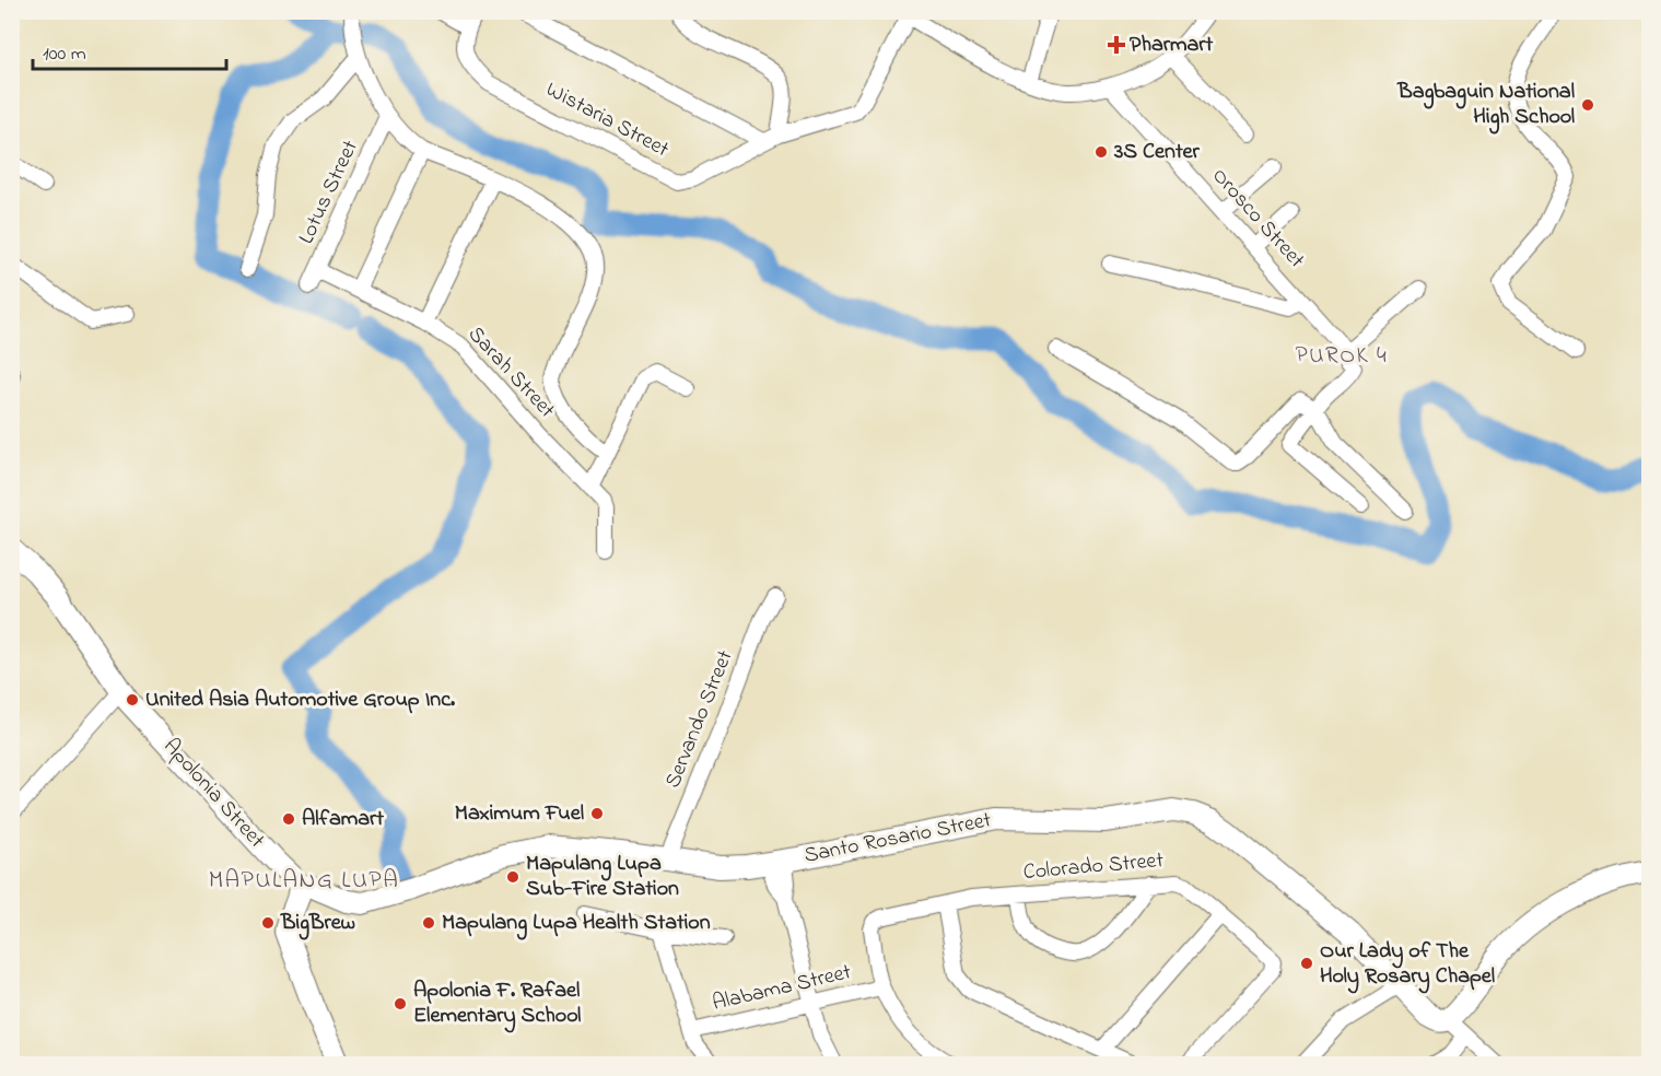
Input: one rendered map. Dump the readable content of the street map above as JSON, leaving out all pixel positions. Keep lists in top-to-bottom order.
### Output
{
  "streets": {
    "street": [
      "Wistaria Street",
      "Lotus Street",
      "Orosco Street",
      "Sarah Street",
      "Servando Street",
      "Apolonia Street",
      "Santo Rosario Street",
      "Colorado Street",
      "Alabama Street"
    ]
  },
  "crossings": [
    ["Lotus Street", "Sarah Street"],
    ["Servando Street", "Santo Rosario Street"],
    ["Apolonia Street", "Santo Rosario Street"],
    ["Colorado Street", "Alabama Street"]
  ],
  "districts": ["PUROK 4", "MAPULANG LUPA"],
  "places": {
    "health": ["Pharmart"],
    "other": [
      "Bagbaguin National High School",
      "3S Center",
      "United Asia Automotive Group Inc.",
      "Maximum Fuel",
      "Alfamart",
      "Mapulang Lupa Sub-Fire Station",
      "BigBrew",
      "Mapulang Lupa Health Station",
      "Our Lady of The Holy Rosary Chapel",
      "Apolonia F. Rafael Elementary School"
    ]
  },
  "scale_bar": "100 m"
}
